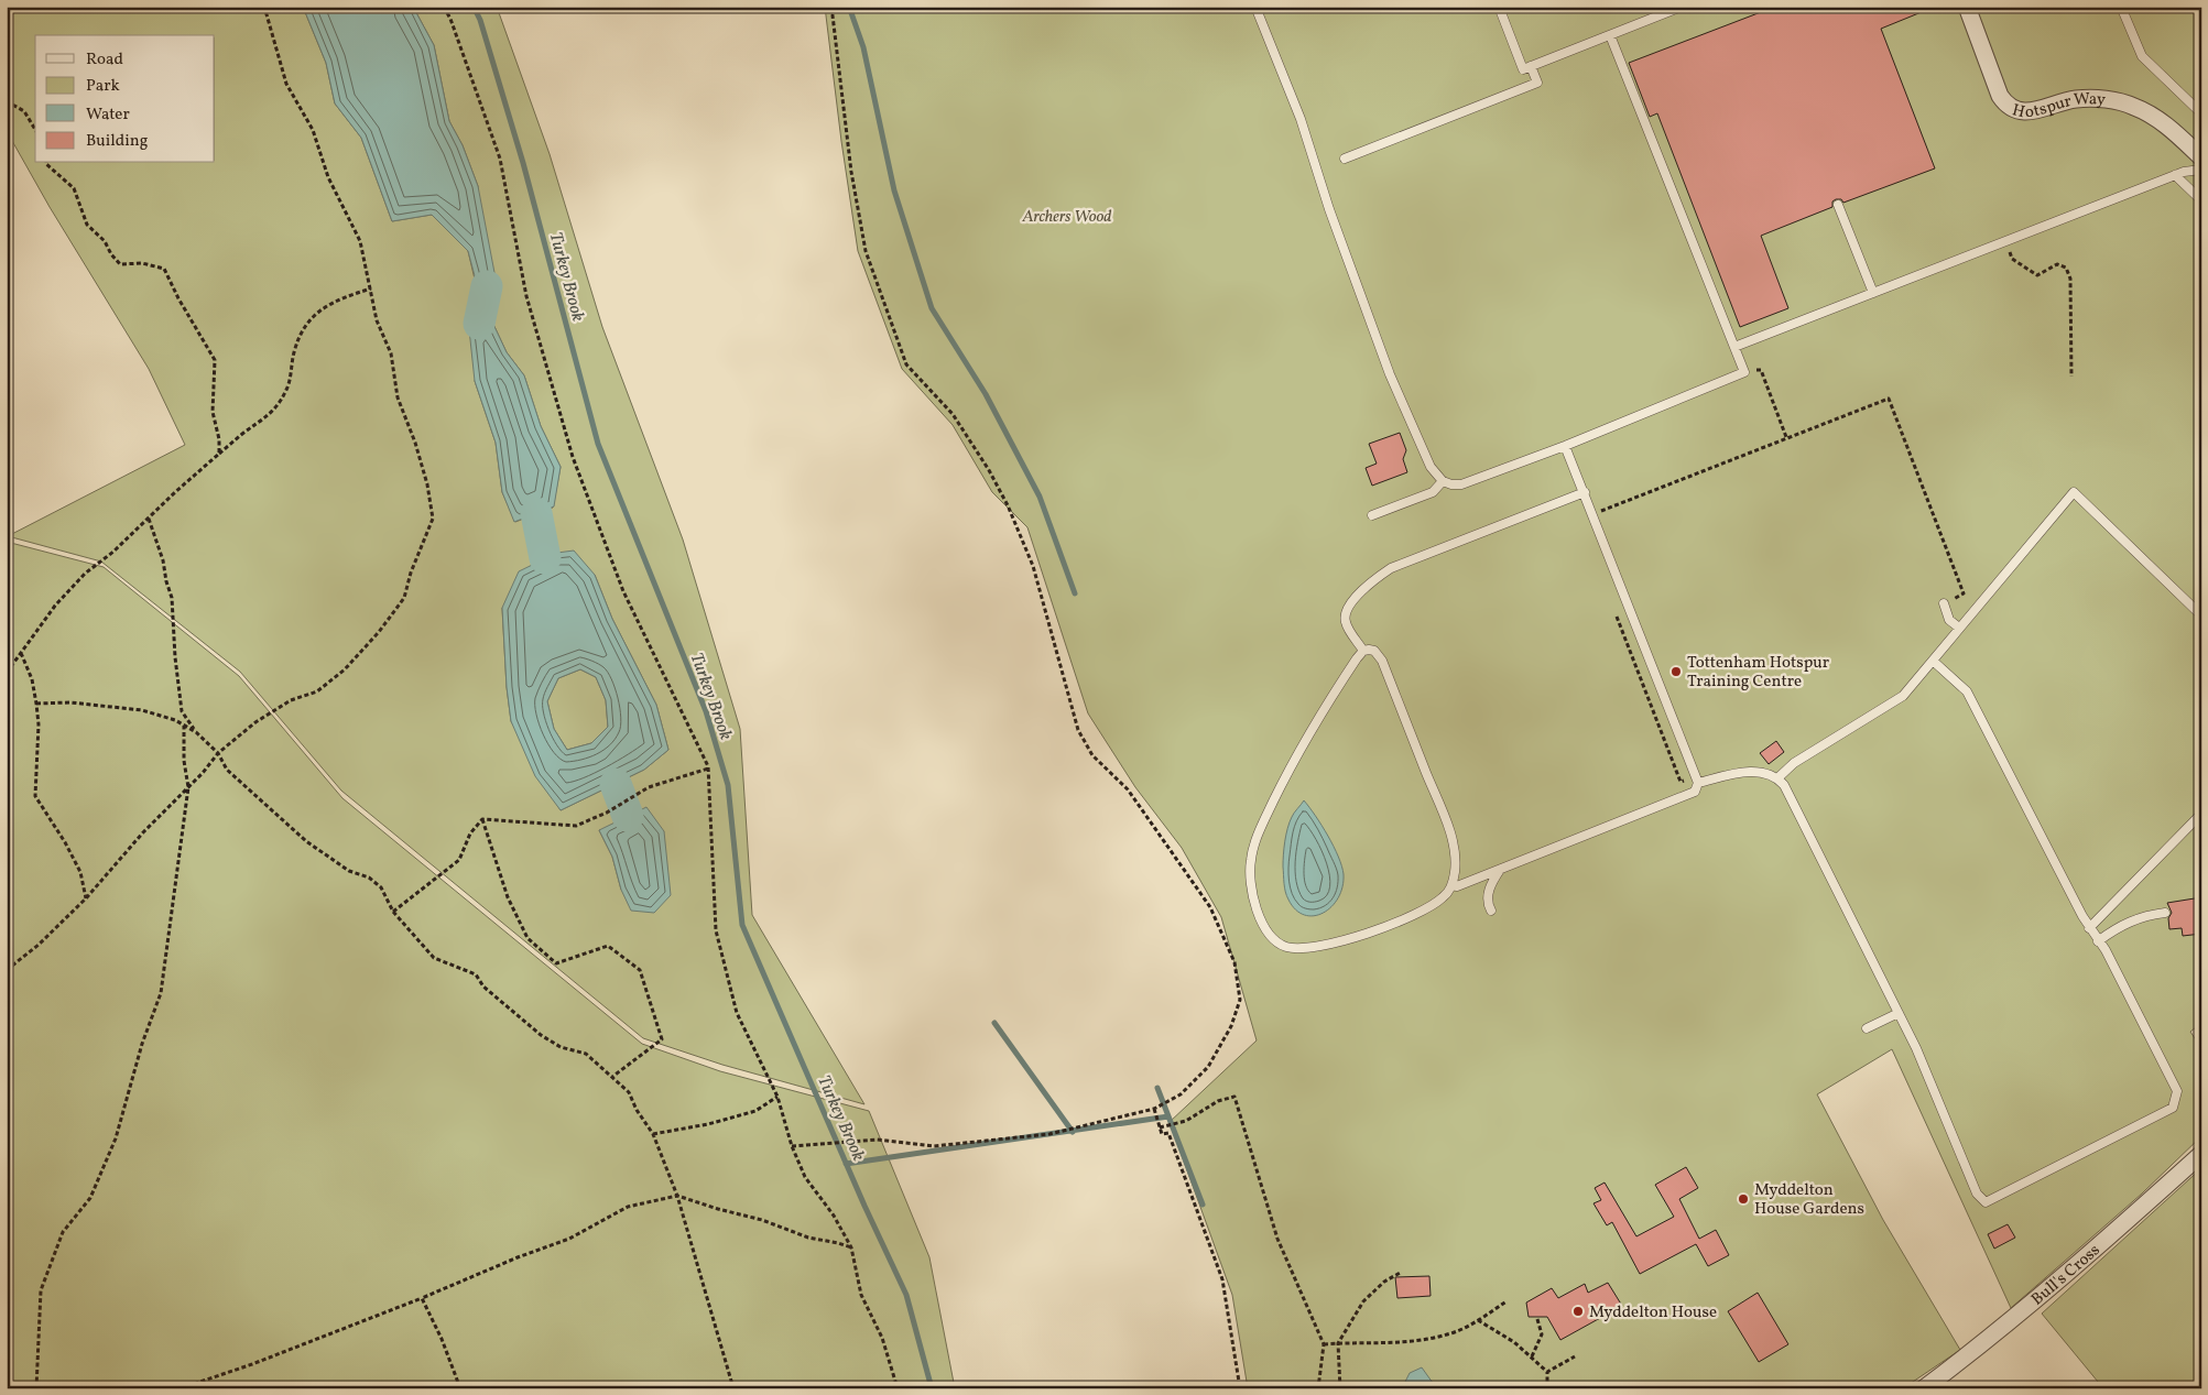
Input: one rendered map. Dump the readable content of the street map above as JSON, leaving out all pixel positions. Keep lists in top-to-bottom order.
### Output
{
  "streets": {
    "street": ["Hotspur Way", "Bull's Cross"]
  },
  "water": ["Turkey Brook"],
  "parks": ["Archers Wood"],
  "places": ["Tottenham Hotspur Training Centre", "Myddelton House Gardens", "Myddelton House"],
  "legend": [
    "Road",
    "Park",
    "Water",
    "Building"
  ]
}
